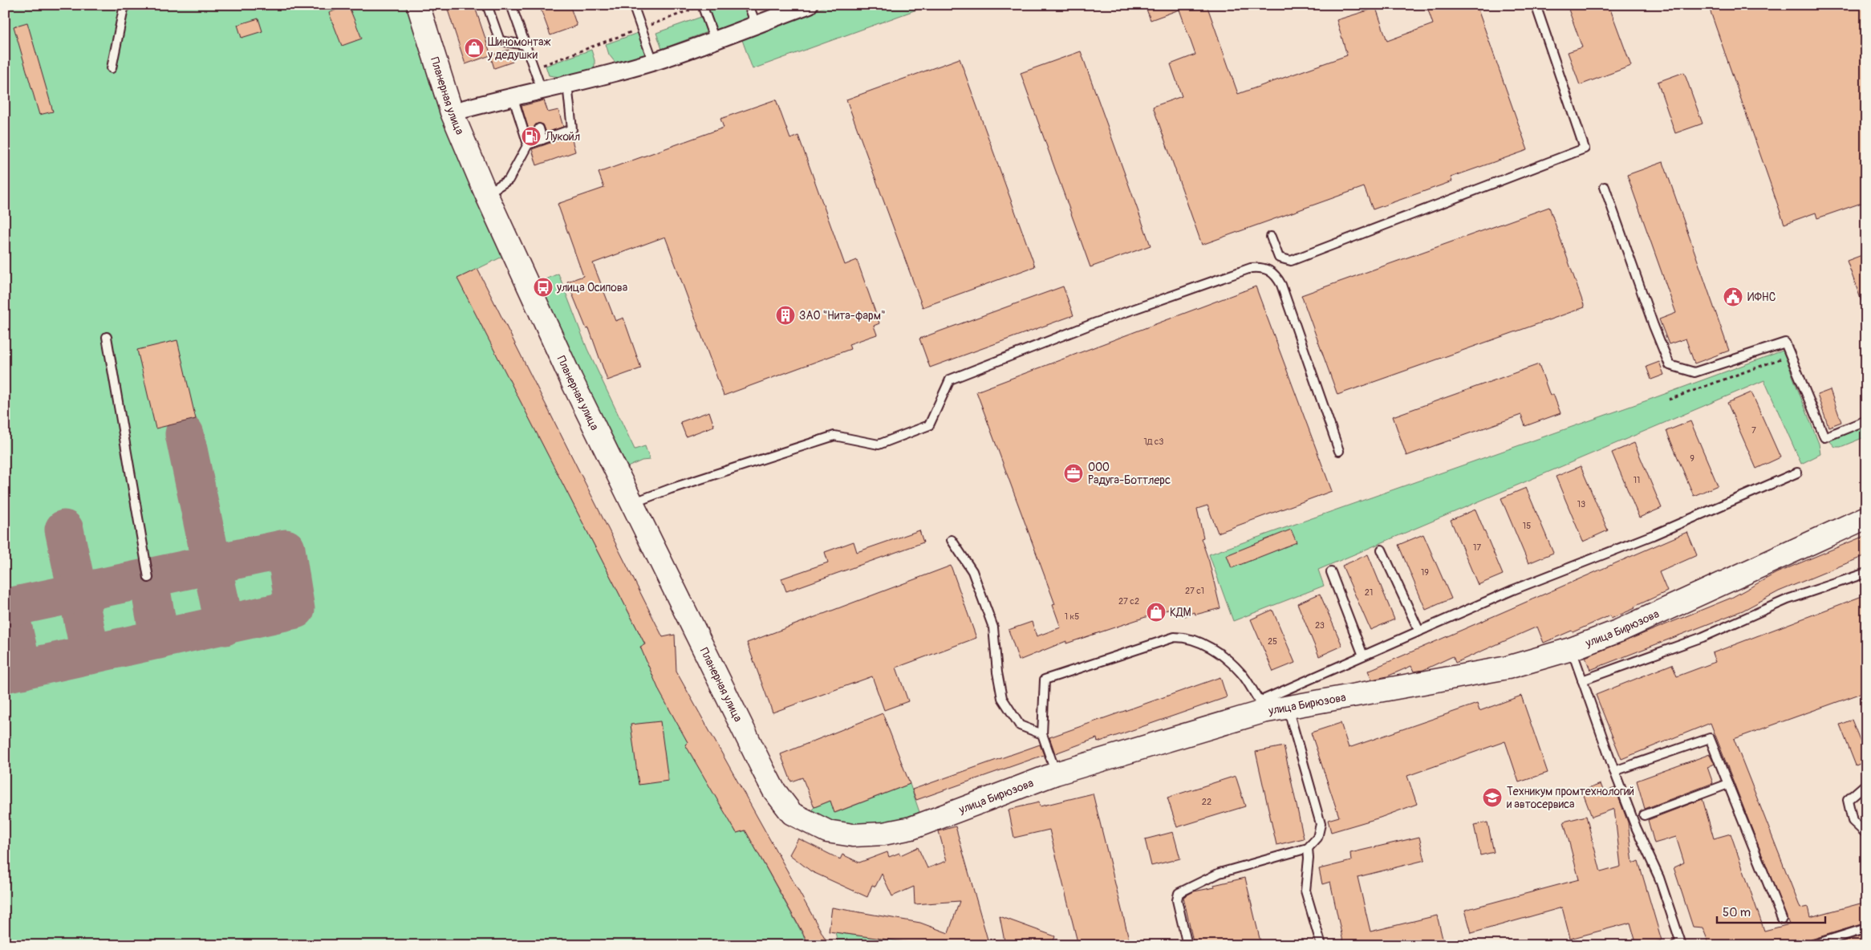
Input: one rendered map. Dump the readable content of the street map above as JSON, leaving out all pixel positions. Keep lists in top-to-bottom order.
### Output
{
  "streets": {
    "main road": ["Планерная улица", "улица Бирюзова"]
  },
  "crossings": [
    ["Планерная улица", "улица Бирюзова"]
  ],
  "places": {
    "shop": ["Шиномонтаж у дедушки", "КДМ"],
    "fuel station": ["Лукойл"],
    "bus stop": ["улица Осипова"],
    "public building": ["ИФНС"],
    "building": ["ЗАО \"Нита-фарм\""],
    "office": ["ООО Радуга-Боттлерс"],
    "school or university": ["Техникум промтехнологий и автосервиса"]
  },
  "house_numbers": [
    "7",
    "1Д с3",
    "9",
    "11",
    "13",
    "15",
    "17",
    "19",
    "27 с1",
    "21",
    "27 с2",
    "1 к5",
    "23",
    "25",
    "22"
  ],
  "scale_bar": "50 m"
}
